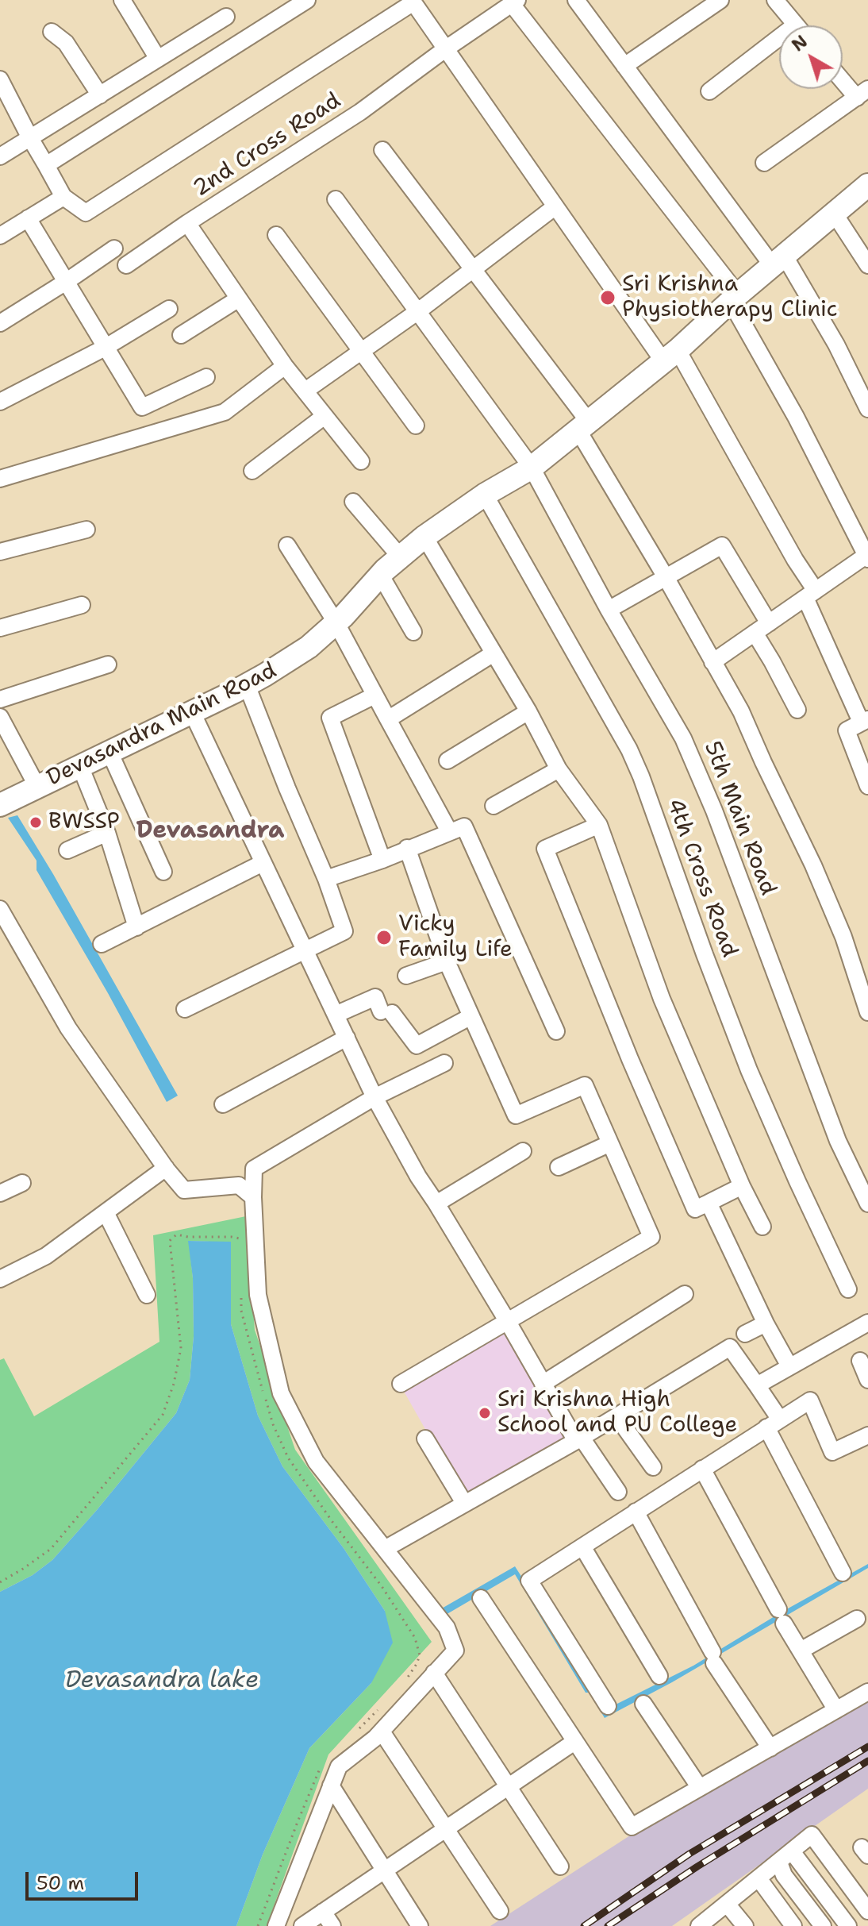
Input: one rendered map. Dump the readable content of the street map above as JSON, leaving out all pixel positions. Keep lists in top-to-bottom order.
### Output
{
  "streets": {
    "main road": ["Devasandra Main Road"],
    "street": ["2nd Cross Road", "5th Main Road", "4th Cross Road"]
  },
  "crossings": [
    ["Devasandra Main Road", "5th Main Road"],
    ["Devasandra Main Road", "4th Cross Road"]
  ],
  "districts": ["Devasandra"],
  "water": ["Devasandra lake"],
  "places": [
    "Sri Krishna Physiotherapy Clinic",
    "BWSSP",
    "Vicky Family Life",
    "Sri Krishna High School and PU College"
  ],
  "scale_bar": "50 m",
  "north": "top left"
}
